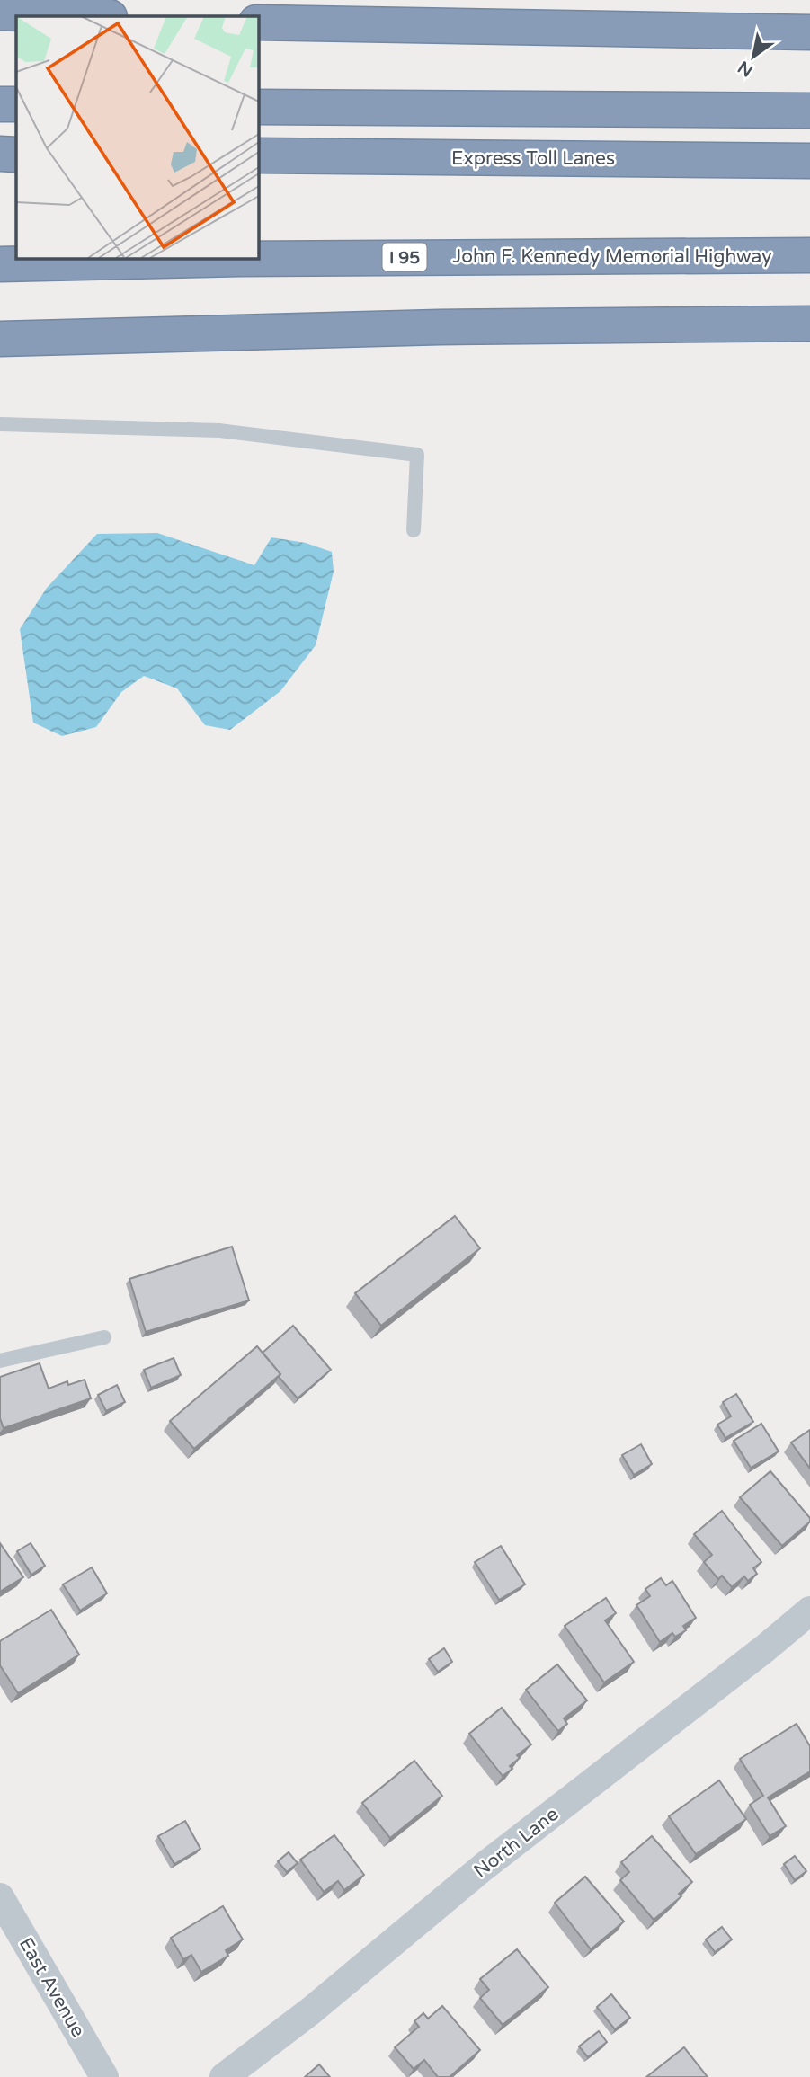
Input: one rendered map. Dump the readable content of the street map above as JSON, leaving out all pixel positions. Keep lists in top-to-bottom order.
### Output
{
  "streets": {
    "highway": ["Express Toll Lanes", "John F. Kennedy Memorial Highway", "I 95"],
    "street": ["North Lane", "East Avenue"]
  },
  "north": "bottom left"
}
